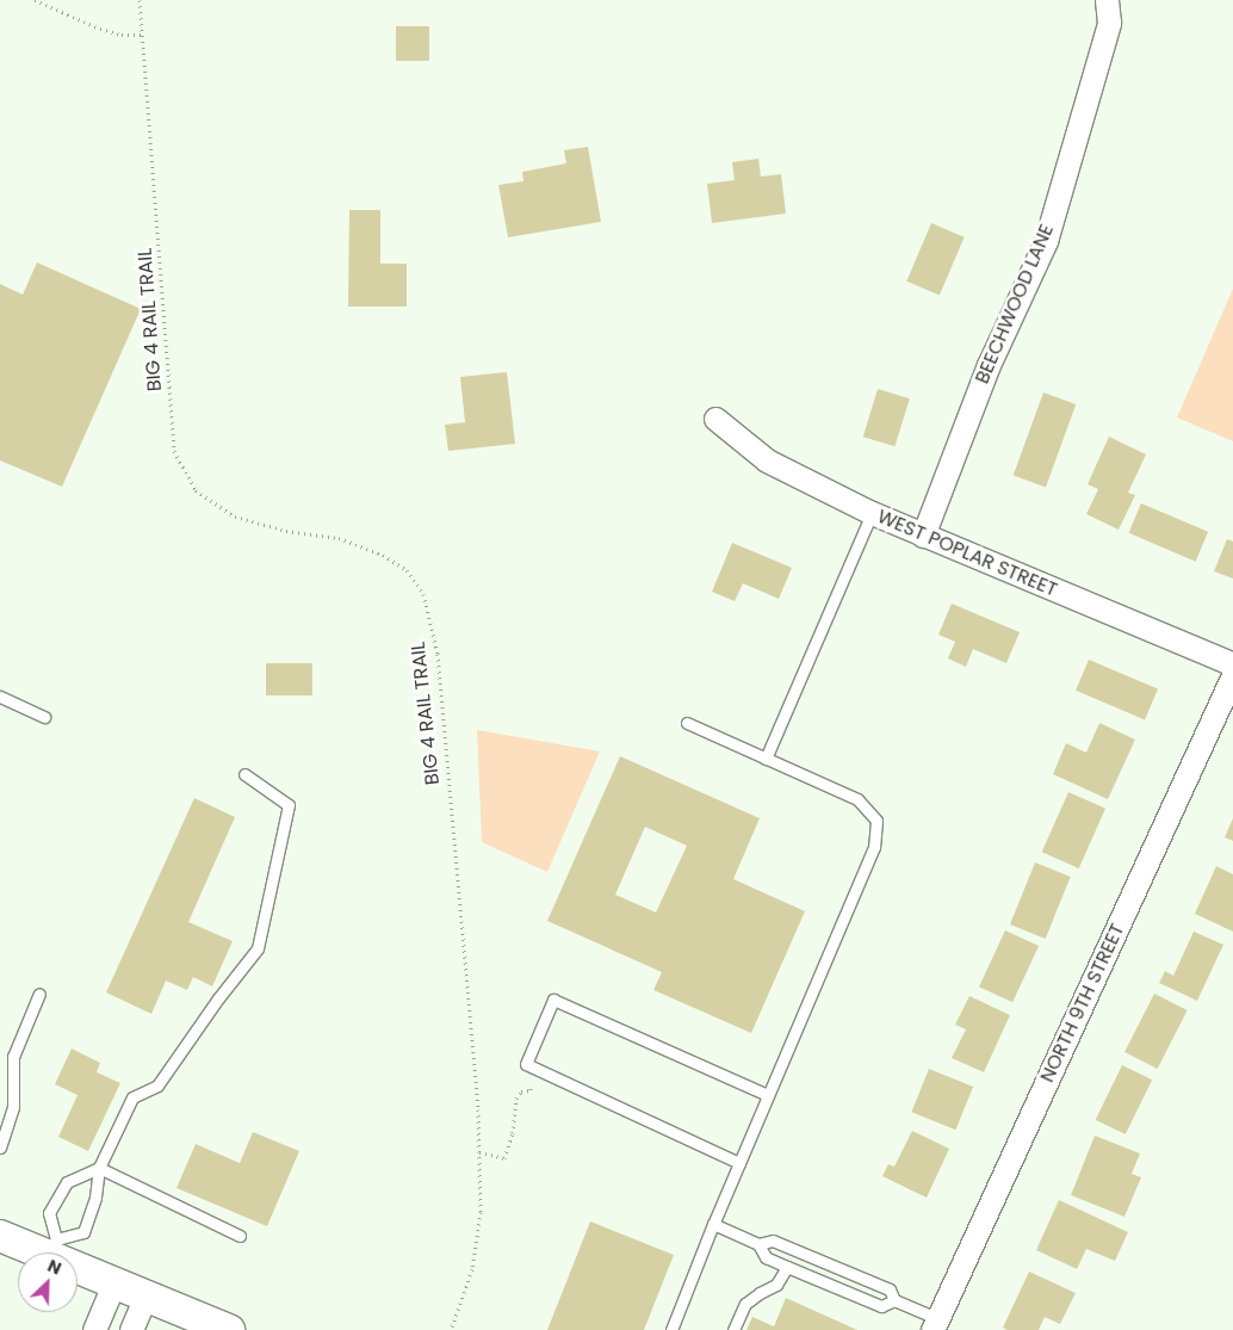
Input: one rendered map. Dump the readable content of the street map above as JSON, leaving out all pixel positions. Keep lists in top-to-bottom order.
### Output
{
  "streets": {
    "street": ["BEECHWOOD LANE", "WEST POPLAR STREET", "NORTH 9TH STREET"],
    "path": ["BIG 4 RAIL TRAIL"]
  },
  "crossings": [
    ["BEECHWOOD LANE", "WEST POPLAR STREET"]
  ],
  "north": "top right"
}
